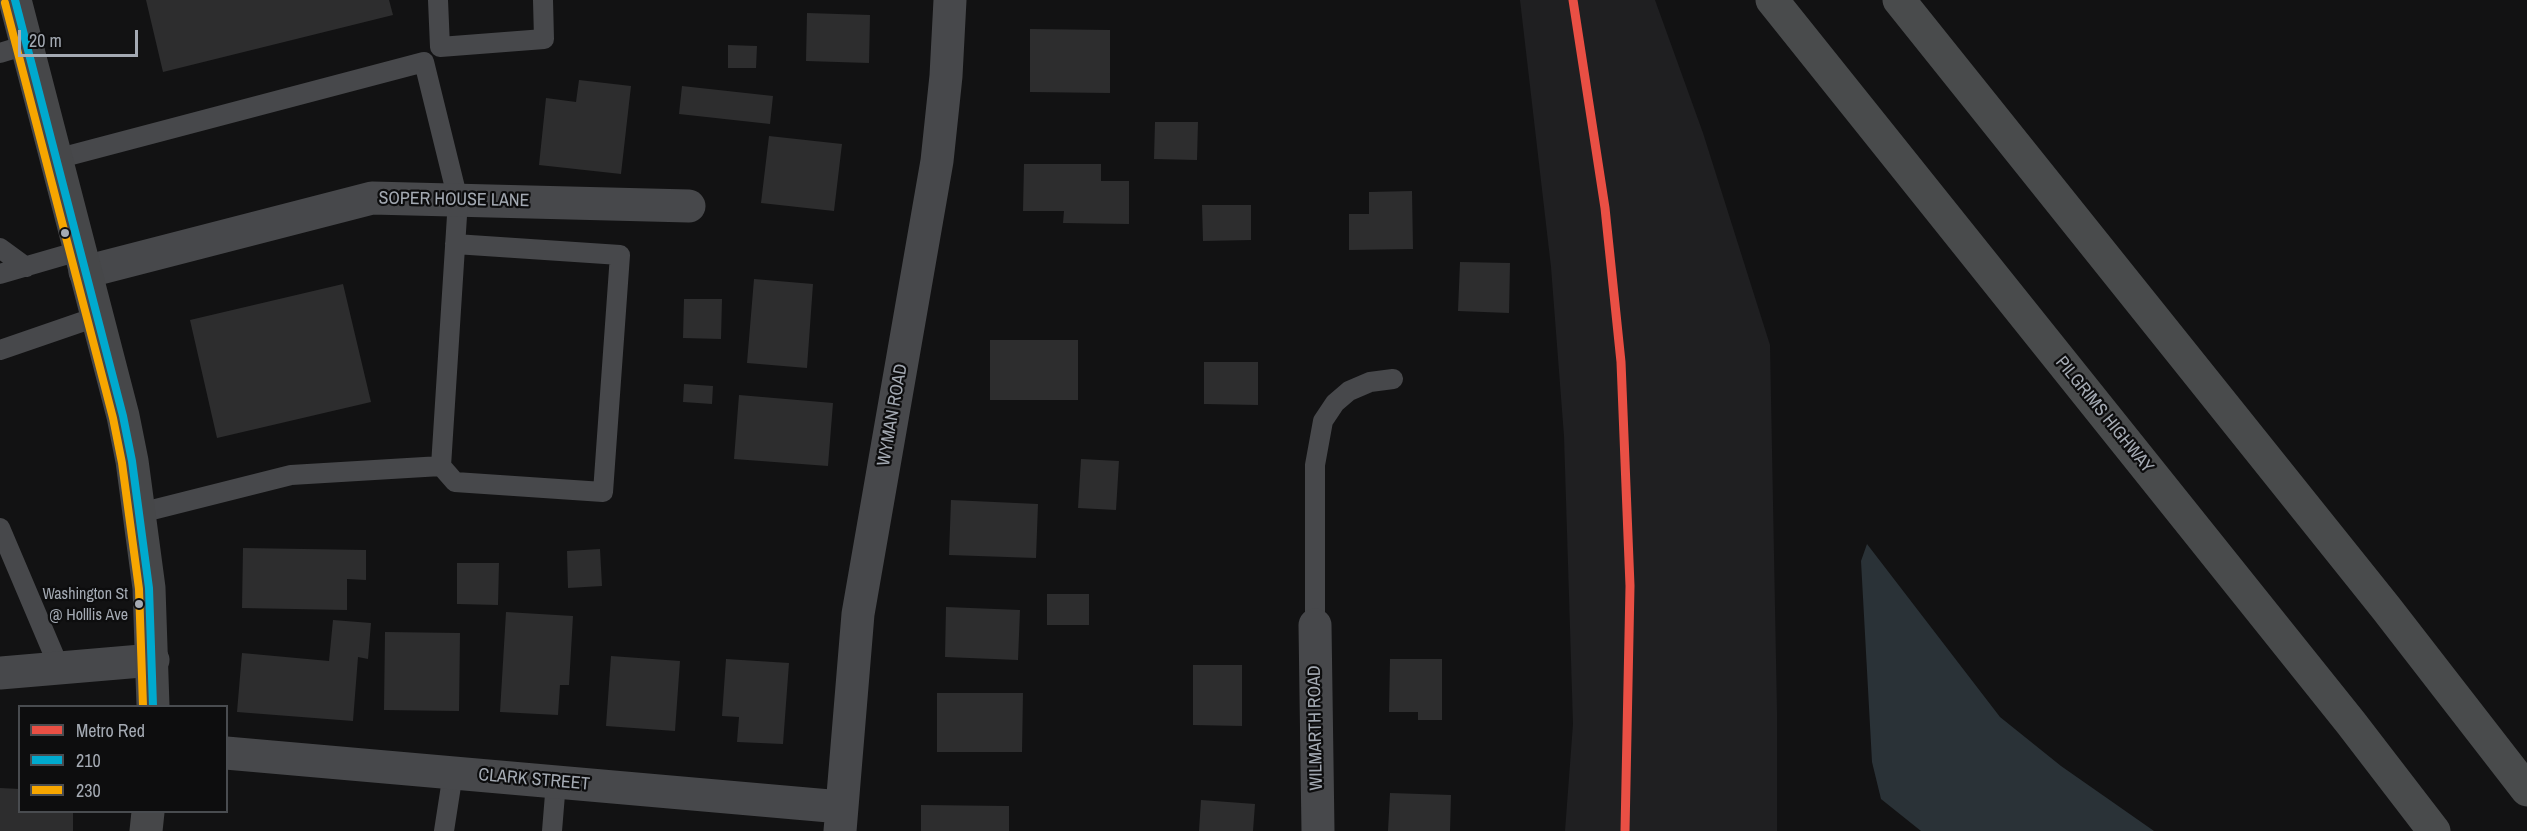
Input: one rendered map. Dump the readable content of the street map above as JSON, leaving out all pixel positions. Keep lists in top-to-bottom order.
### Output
{
  "streets": {
    "highway": ["PILGRIMS HIGHWAY"],
    "street": [
      "SOPER HOUSE LANE",
      "WYMAN ROAD",
      "WILMARTH ROAD",
      "CLARK STREET"
    ]
  },
  "crossings": [
    ["WYMAN ROAD", "CLARK STREET"]
  ],
  "places": ["Washington St @ Holllis Ave"],
  "lines": ["metro line Red", "transit line 210", "transit line 230"],
  "legend": ["Metro Red", "210", "230"],
  "scale_bar": "20 m"
}
